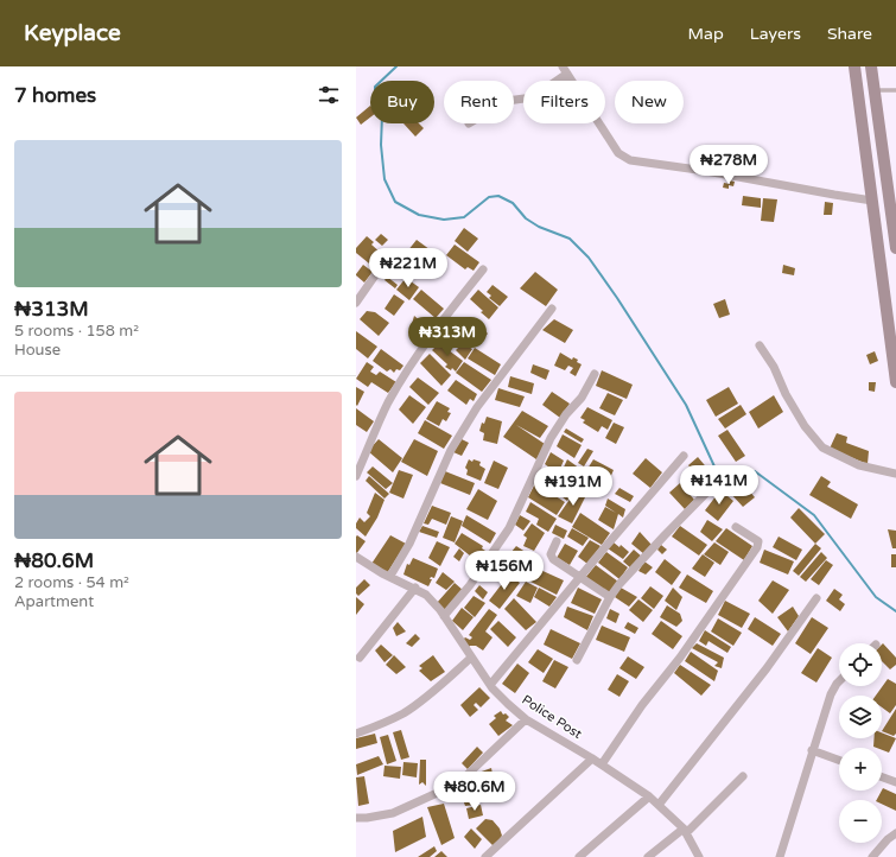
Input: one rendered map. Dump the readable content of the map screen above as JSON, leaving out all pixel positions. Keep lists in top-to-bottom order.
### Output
{
  "streets": {
    "street": ["Police Post"]
  },
  "page": {
    "header": "Keyplace",
    "nav": ["Map", "Layers", "Share"],
    "heading": "7 homes",
    "chip": [
      "Buy",
      "Rent",
      "Filters",
      "New"
    ],
    "list": [
      {
        "name": "₦313M",
        "note": "5 rooms · 158 m² · House"
      },
      {
        "name": "₦80.6M",
        "note": "2 rooms · 54 m² · Apartment"
      }
    ],
    "price": [
      "₦278M",
      "₦221M",
      "₦313M",
      "₦141M",
      "₦191M",
      "₦156M",
      "₦80.6M"
    ],
    "map_buttons": ["+", "−"]
  }
}
